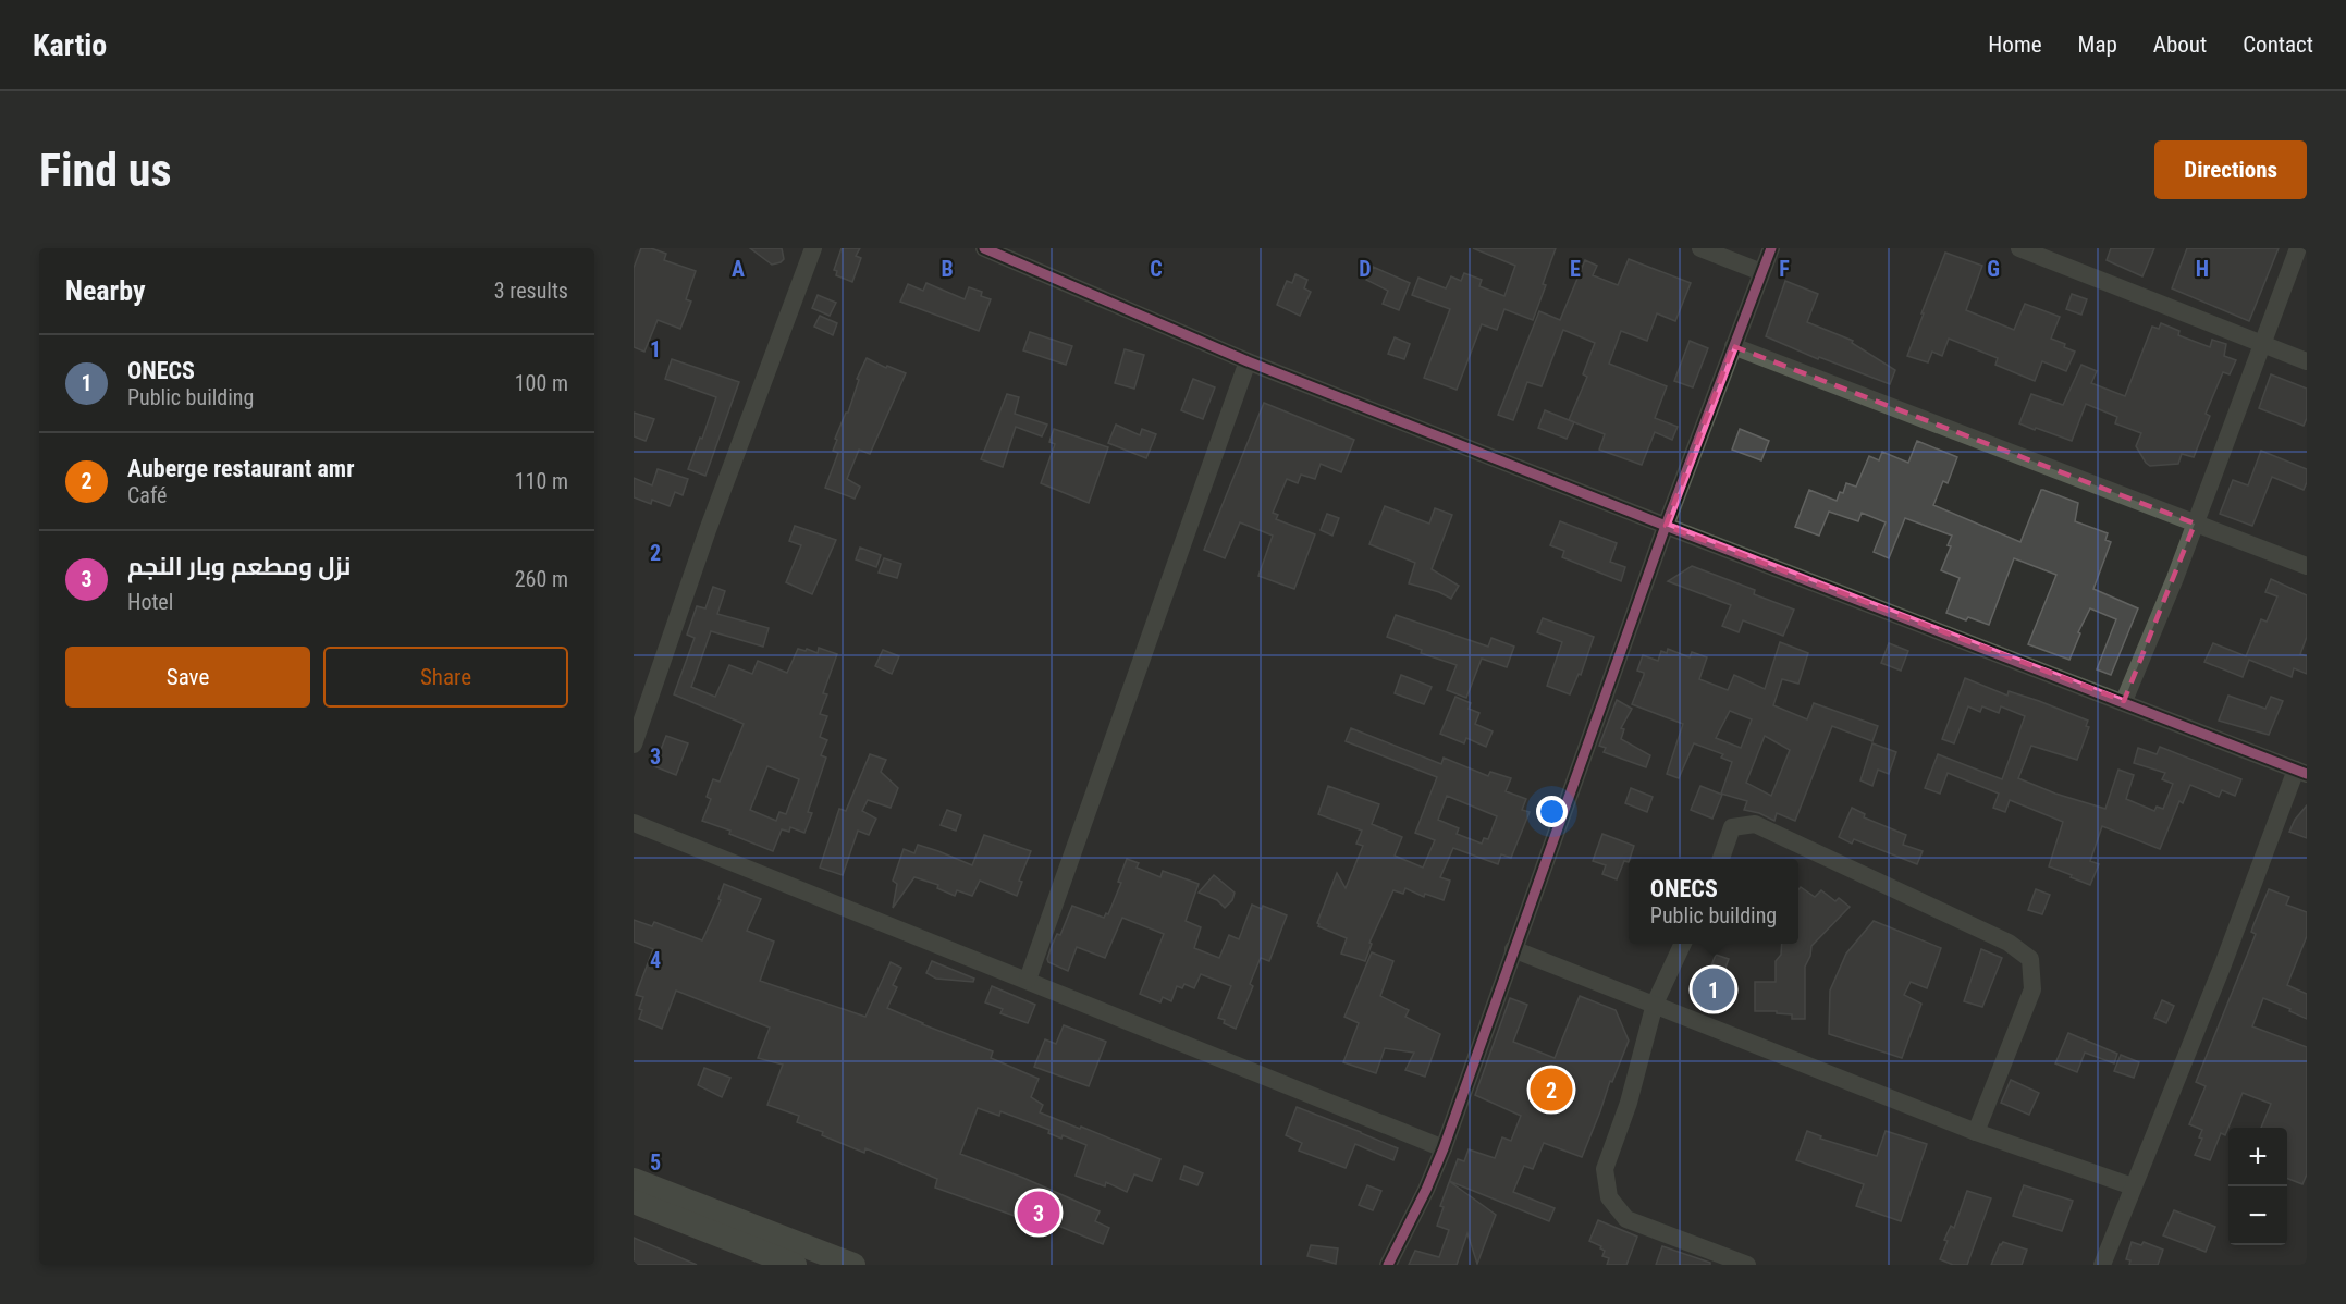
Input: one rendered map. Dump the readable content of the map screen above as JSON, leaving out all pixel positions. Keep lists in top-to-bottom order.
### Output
{
  "page": {
    "header": "Kartio",
    "nav": [
      "Home",
      "Map",
      "About",
      "Contact"
    ],
    "buttons": [
      "Directions",
      ["Save", "Share"]
    ],
    "title": "Find us",
    "heading": ["Nearby", "3 results"],
    "list": [
      {
        "mark": "1",
        "name": "ONECS",
        "note": "Public building",
        "value": "100 m"
      },
      {
        "mark": "2",
        "name": "Auberge restaurant amr",
        "note": "Café",
        "value": "110 m"
      },
      {
        "mark": "3",
        "name": "نزل ومطعم وبار النجم",
        "note": "Hotel",
        "value": "260 m"
      }
    ],
    "popup": ["ONECS", "Public building"],
    "pins": ["1", "2", "3"],
    "map_buttons": ["+", "−"]
  },
  "grid": {
    "columns": [
      "A",
      "B",
      "C",
      "D",
      "E",
      "F",
      "G",
      "H"
    ],
    "rows": [
      "1",
      "2",
      "3",
      "4",
      "5"
    ]
  }
}
